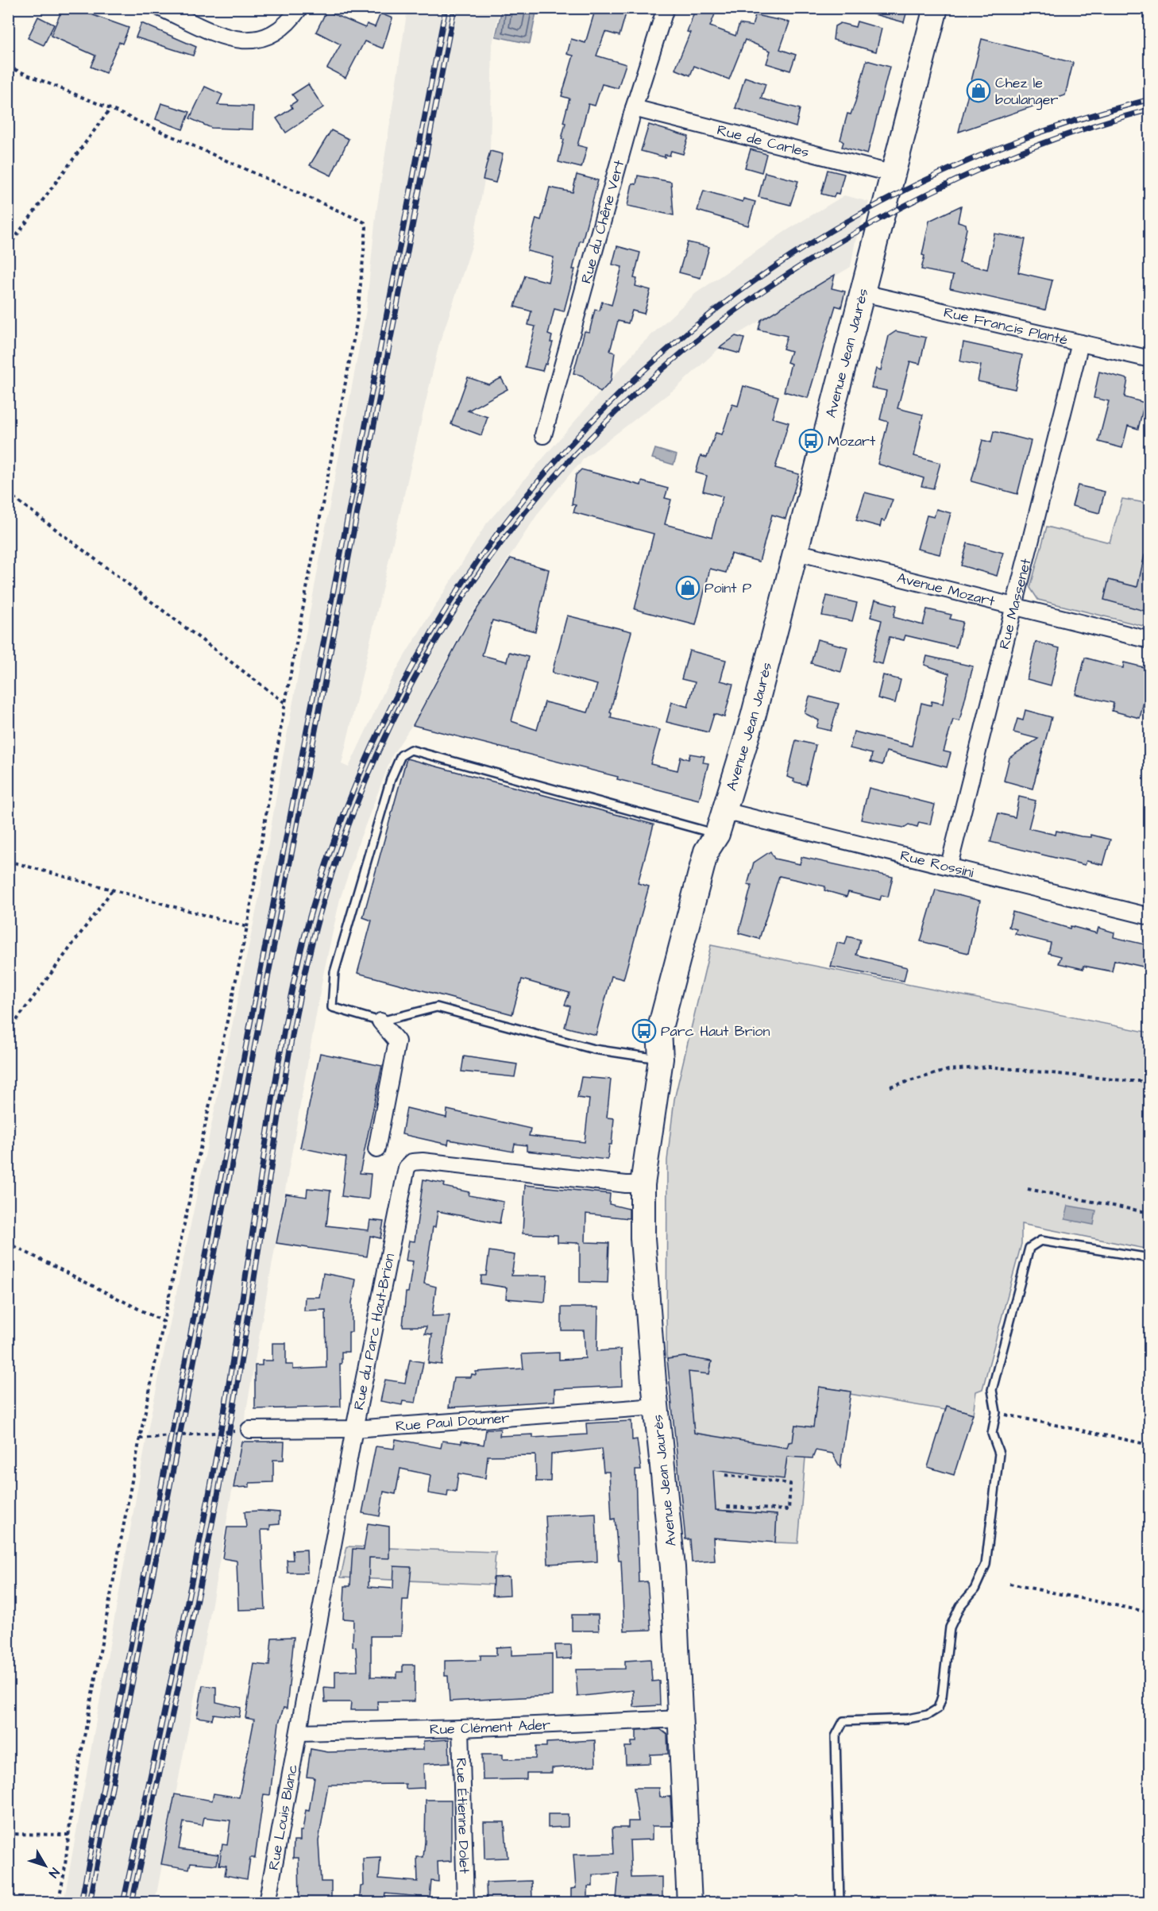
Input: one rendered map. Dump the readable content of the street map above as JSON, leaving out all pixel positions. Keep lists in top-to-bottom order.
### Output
{
  "streets": {
    "main road": ["Avenue Jean Jaurès"],
    "street": [
      "Rue de Carles",
      "Rue du Chêne Vert",
      "Rue Francis Planté",
      "Avenue Mozart",
      "Rue Massenet",
      "Rue Rossini",
      "Rue du Parc Haut-Brion",
      "Rue Paul Doumer",
      "Rue Clément Ader",
      "Rue Étienne Dolet",
      "Rue Louis Blanc"
    ]
  },
  "crossings": [
    ["Rue de Carles", "Rue du Chêne Vert"],
    ["Rue de Carles", "Avenue Jean Jaurès"],
    ["Rue Francis Planté", "Avenue Jean Jaurès"],
    ["Rue Francis Planté", "Rue Massenet"],
    ["Avenue Jean Jaurès", "Avenue Mozart"],
    ["Avenue Jean Jaurès", "Rue Rossini"],
    ["Avenue Jean Jaurès", "Rue du Parc Haut-Brion"],
    ["Avenue Jean Jaurès", "Rue Paul Doumer"],
    ["Avenue Jean Jaurès", "Rue Clément Ader"],
    ["Avenue Mozart", "Rue Massenet"],
    ["Rue Massenet", "Rue Rossini"],
    ["Rue du Parc Haut-Brion", "Rue Paul Doumer"],
    ["Rue du Parc Haut-Brion", "Rue Clément Ader"],
    ["Rue du Parc Haut-Brion", "Rue Louis Blanc"],
    ["Rue Clément Ader", "Rue Étienne Dolet"],
    ["Rue Clément Ader", "Rue Louis Blanc"]
  ],
  "places": {
    "shop": ["Chez le boulanger", "Point P"],
    "bus stop": ["Mozart", "Parc Haut Brion"]
  },
  "north": "bottom right"
}
